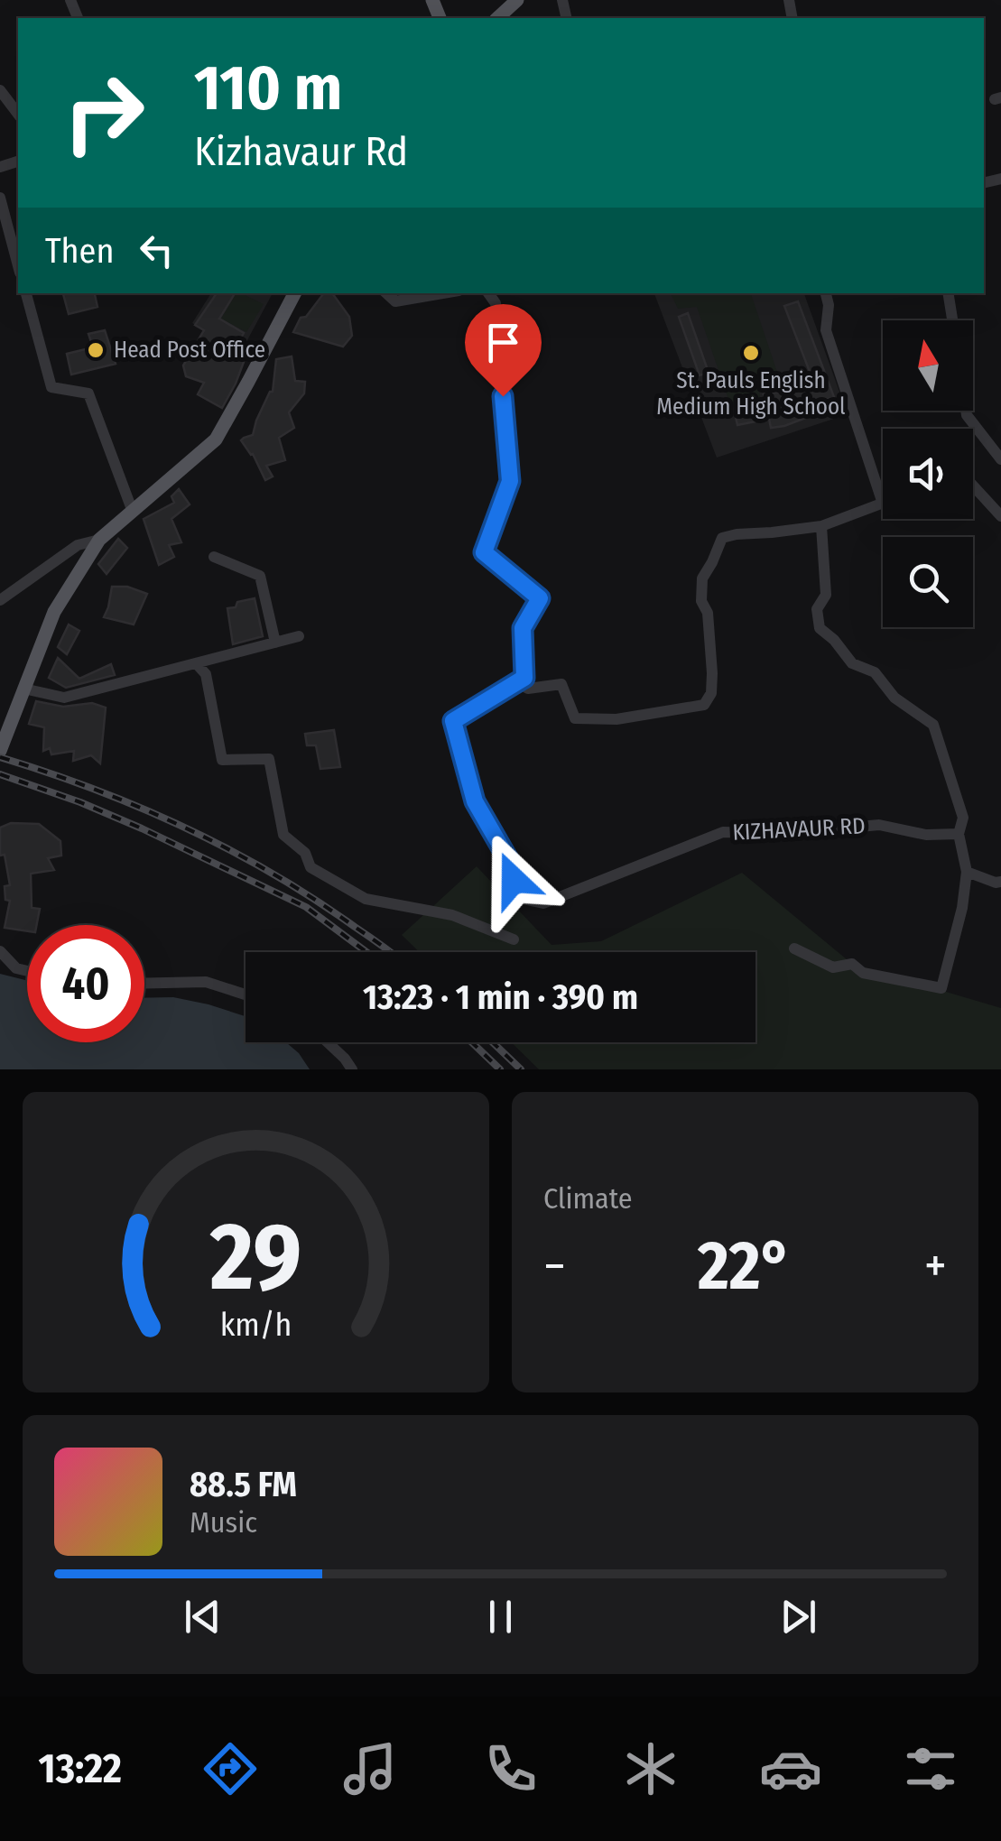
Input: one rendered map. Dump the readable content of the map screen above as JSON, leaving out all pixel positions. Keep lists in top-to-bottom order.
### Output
{
  "streets": {
    "street": ["KIZHAVAUR RD"]
  },
  "places": ["Head Post Office", "St. Pauls English Medium High School"],
  "north": "top",
  "page": {
    "turn": ["110 m", "Kizhavaur Rd"],
    "then": "Then",
    "limit": "40",
    "trip": "13:23 · 1 min · 390 m",
    "tile": "Climate",
    "heat": ["−", "22°", "+"],
    "song": ["88.5 FM", "Music"],
    "tabs": "13:22",
    "gauge": ["29", "km/h"]
  }
}
